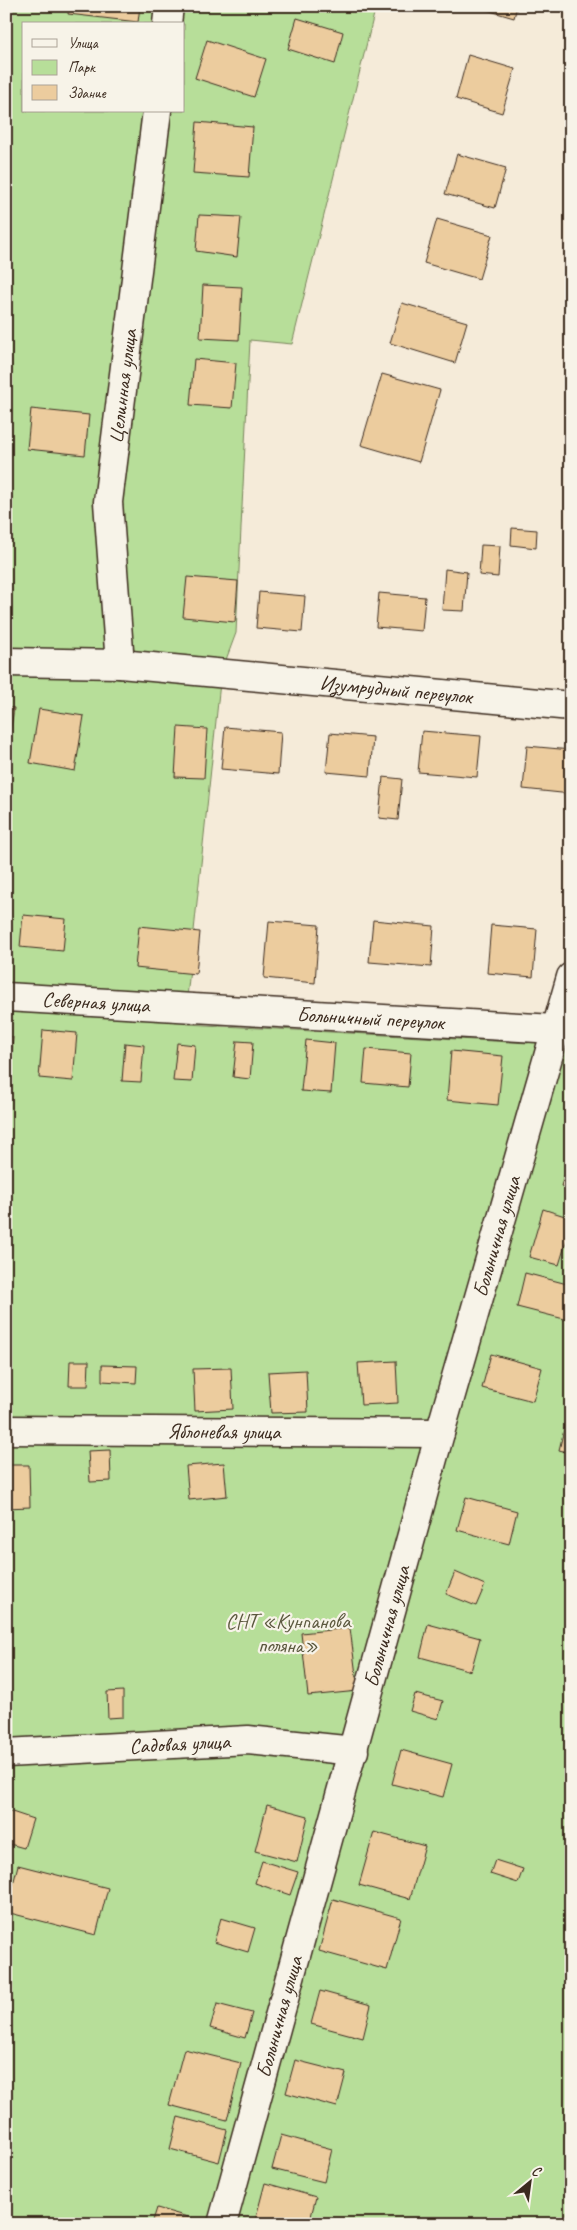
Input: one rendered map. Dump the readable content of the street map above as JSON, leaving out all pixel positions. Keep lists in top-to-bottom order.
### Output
{
  "streets": {
    "street": [
      "Целинная улица",
      "Изумрудный переулок",
      "Северная улица",
      "Больничный переулок",
      "Больничная улица",
      "Яблоневая улица",
      "Садовая улица"
    ]
  },
  "crossings": [
    ["Целинная улица", "Изумрудный переулок"],
    ["Северная улица", "Больничный переулок"],
    ["Больничный переулок", "Больничная улица"],
    ["Больничная улица", "Яблоневая улица"],
    ["Больничная улица", "Садовая улица"]
  ],
  "parks": ["СНТ «Кунпанова поляна»"],
  "legend": ["Улица", "Парк", "Здание"],
  "north": "top right"
}
